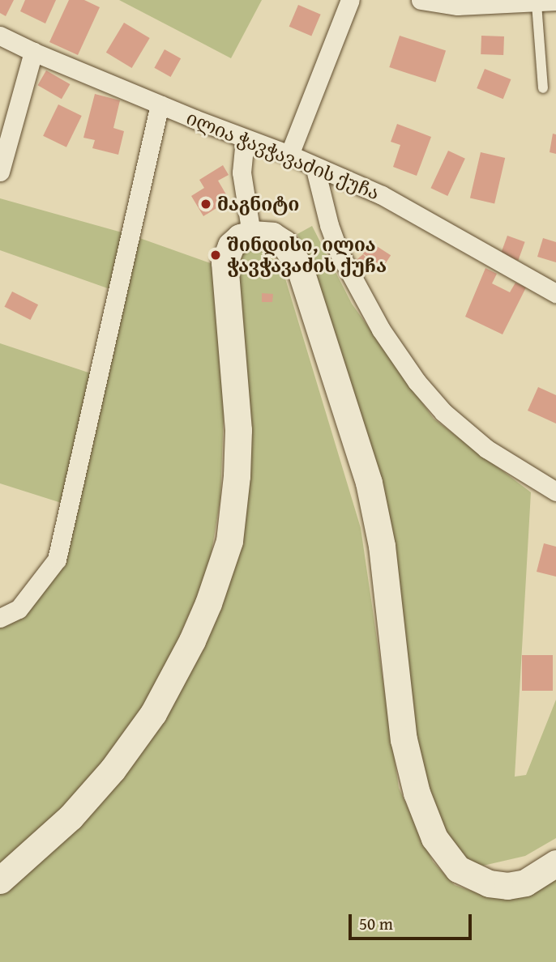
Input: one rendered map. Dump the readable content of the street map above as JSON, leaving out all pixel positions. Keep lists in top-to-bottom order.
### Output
{
  "streets": {
    "street": ["ილია ჭავჭავაძის ქუჩა"]
  },
  "places": ["მაგნიტი", "შინდისი, ილია ჭავჭავაძის ქუჩა"],
  "scale_bar": "50 m"
}
